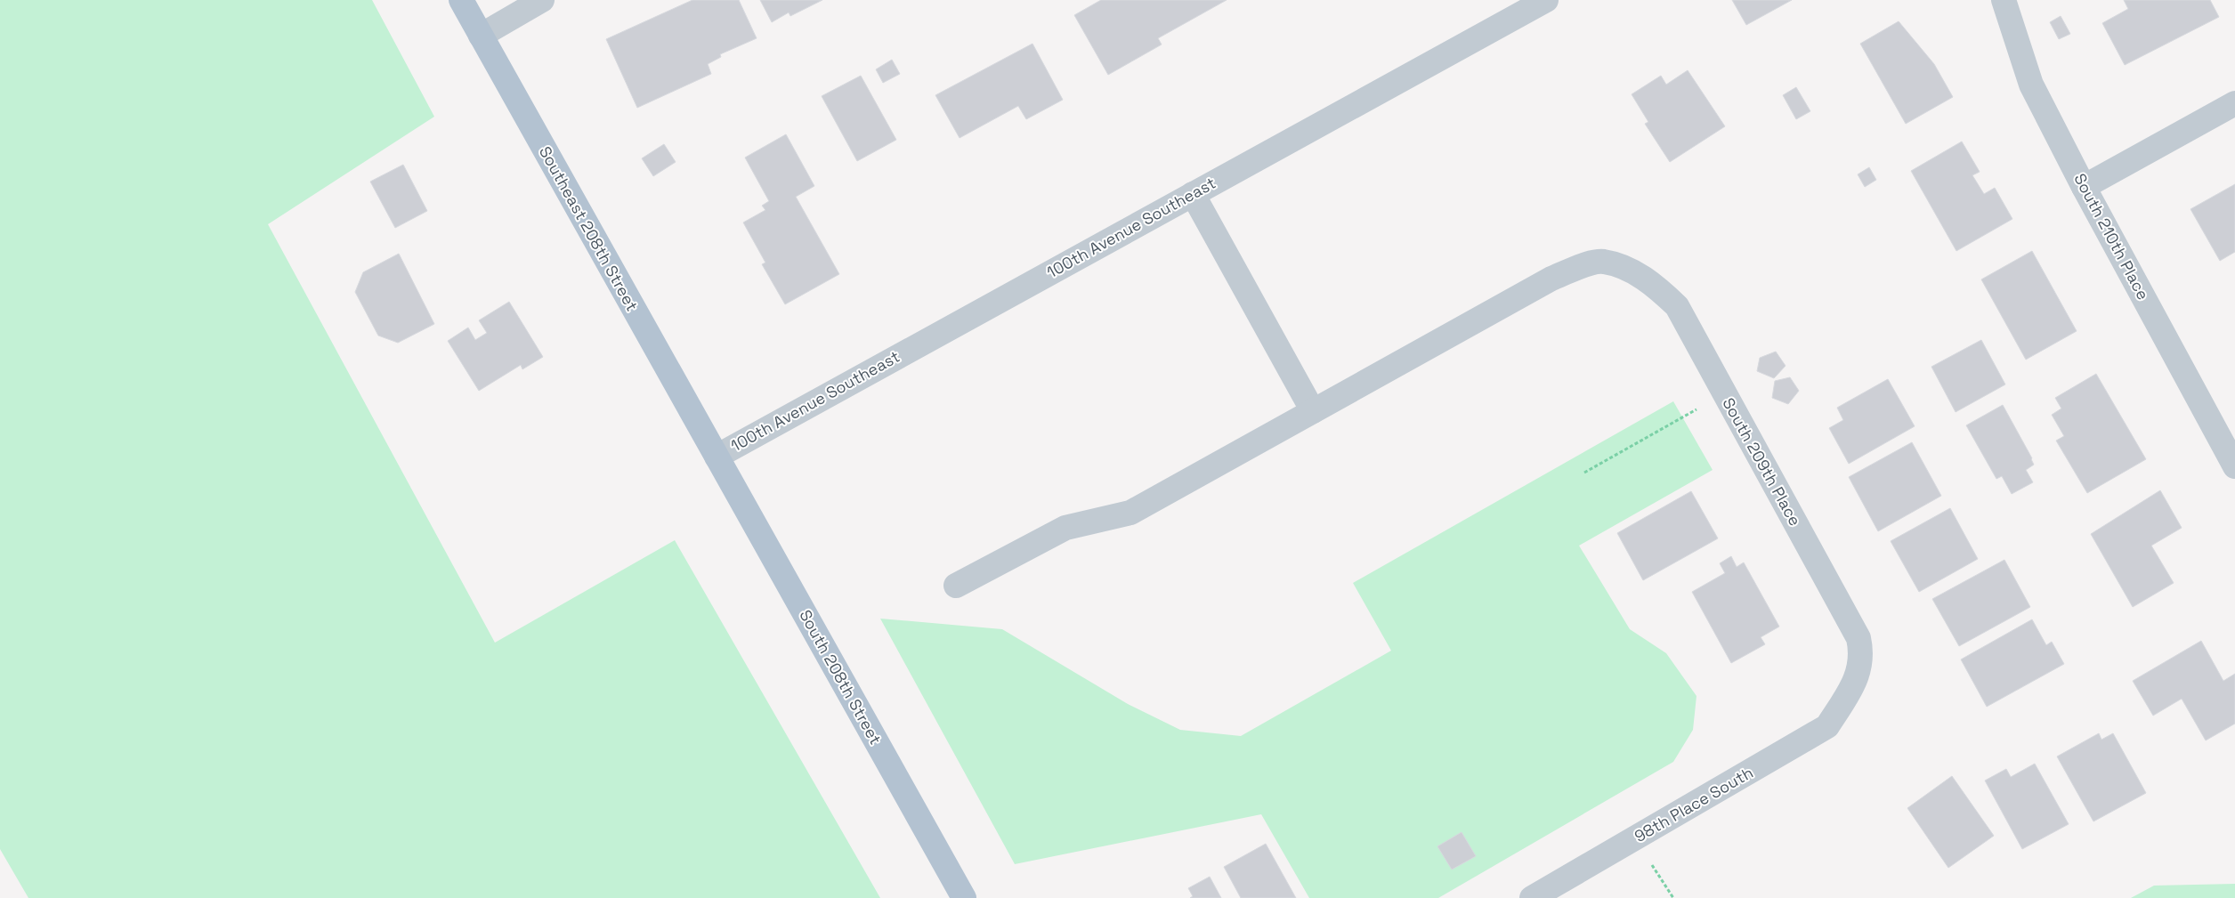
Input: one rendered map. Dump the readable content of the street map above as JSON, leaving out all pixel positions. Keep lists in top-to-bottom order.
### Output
{
  "streets": {
    "main road": ["Southeast 208th Street", "South 208th Street"],
    "street": [
      "100th Avenue Southeast",
      "South 210th Place",
      "South 209th Place",
      "98th Place South"
    ]
  },
  "crossings": [
    ["100th Avenue Southeast", "Southeast 208th Street"],
    ["100th Avenue Southeast", "South 208th Street"],
    ["Southeast 208th Street", "South 208th Street"],
    ["South 209th Place", "98th Place South"]
  ]
}
